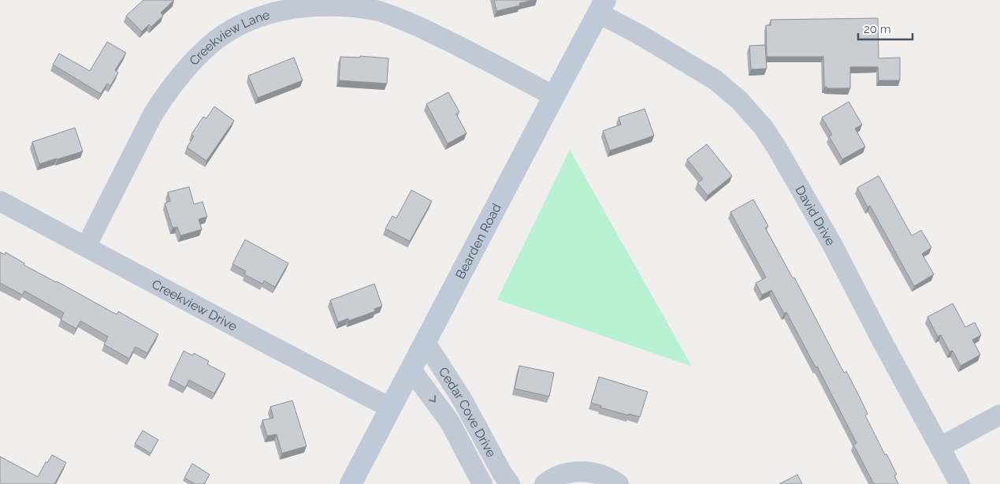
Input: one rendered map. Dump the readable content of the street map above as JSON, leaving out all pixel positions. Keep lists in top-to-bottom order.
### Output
{
  "streets": {
    "street": [
      "Creekview Lane",
      "David Drive",
      "Bearden Road",
      "Creekview Drive",
      "Cedar Cove Drive"
    ]
  },
  "crossings": [
    ["Creekview Lane", "Bearden Road"],
    ["Creekview Lane", "Creekview Drive"],
    ["David Drive", "Bearden Road"],
    ["Bearden Road", "Creekview Drive"],
    ["Bearden Road", "Cedar Cove Drive"]
  ],
  "scale_bar": "20 m"
}
